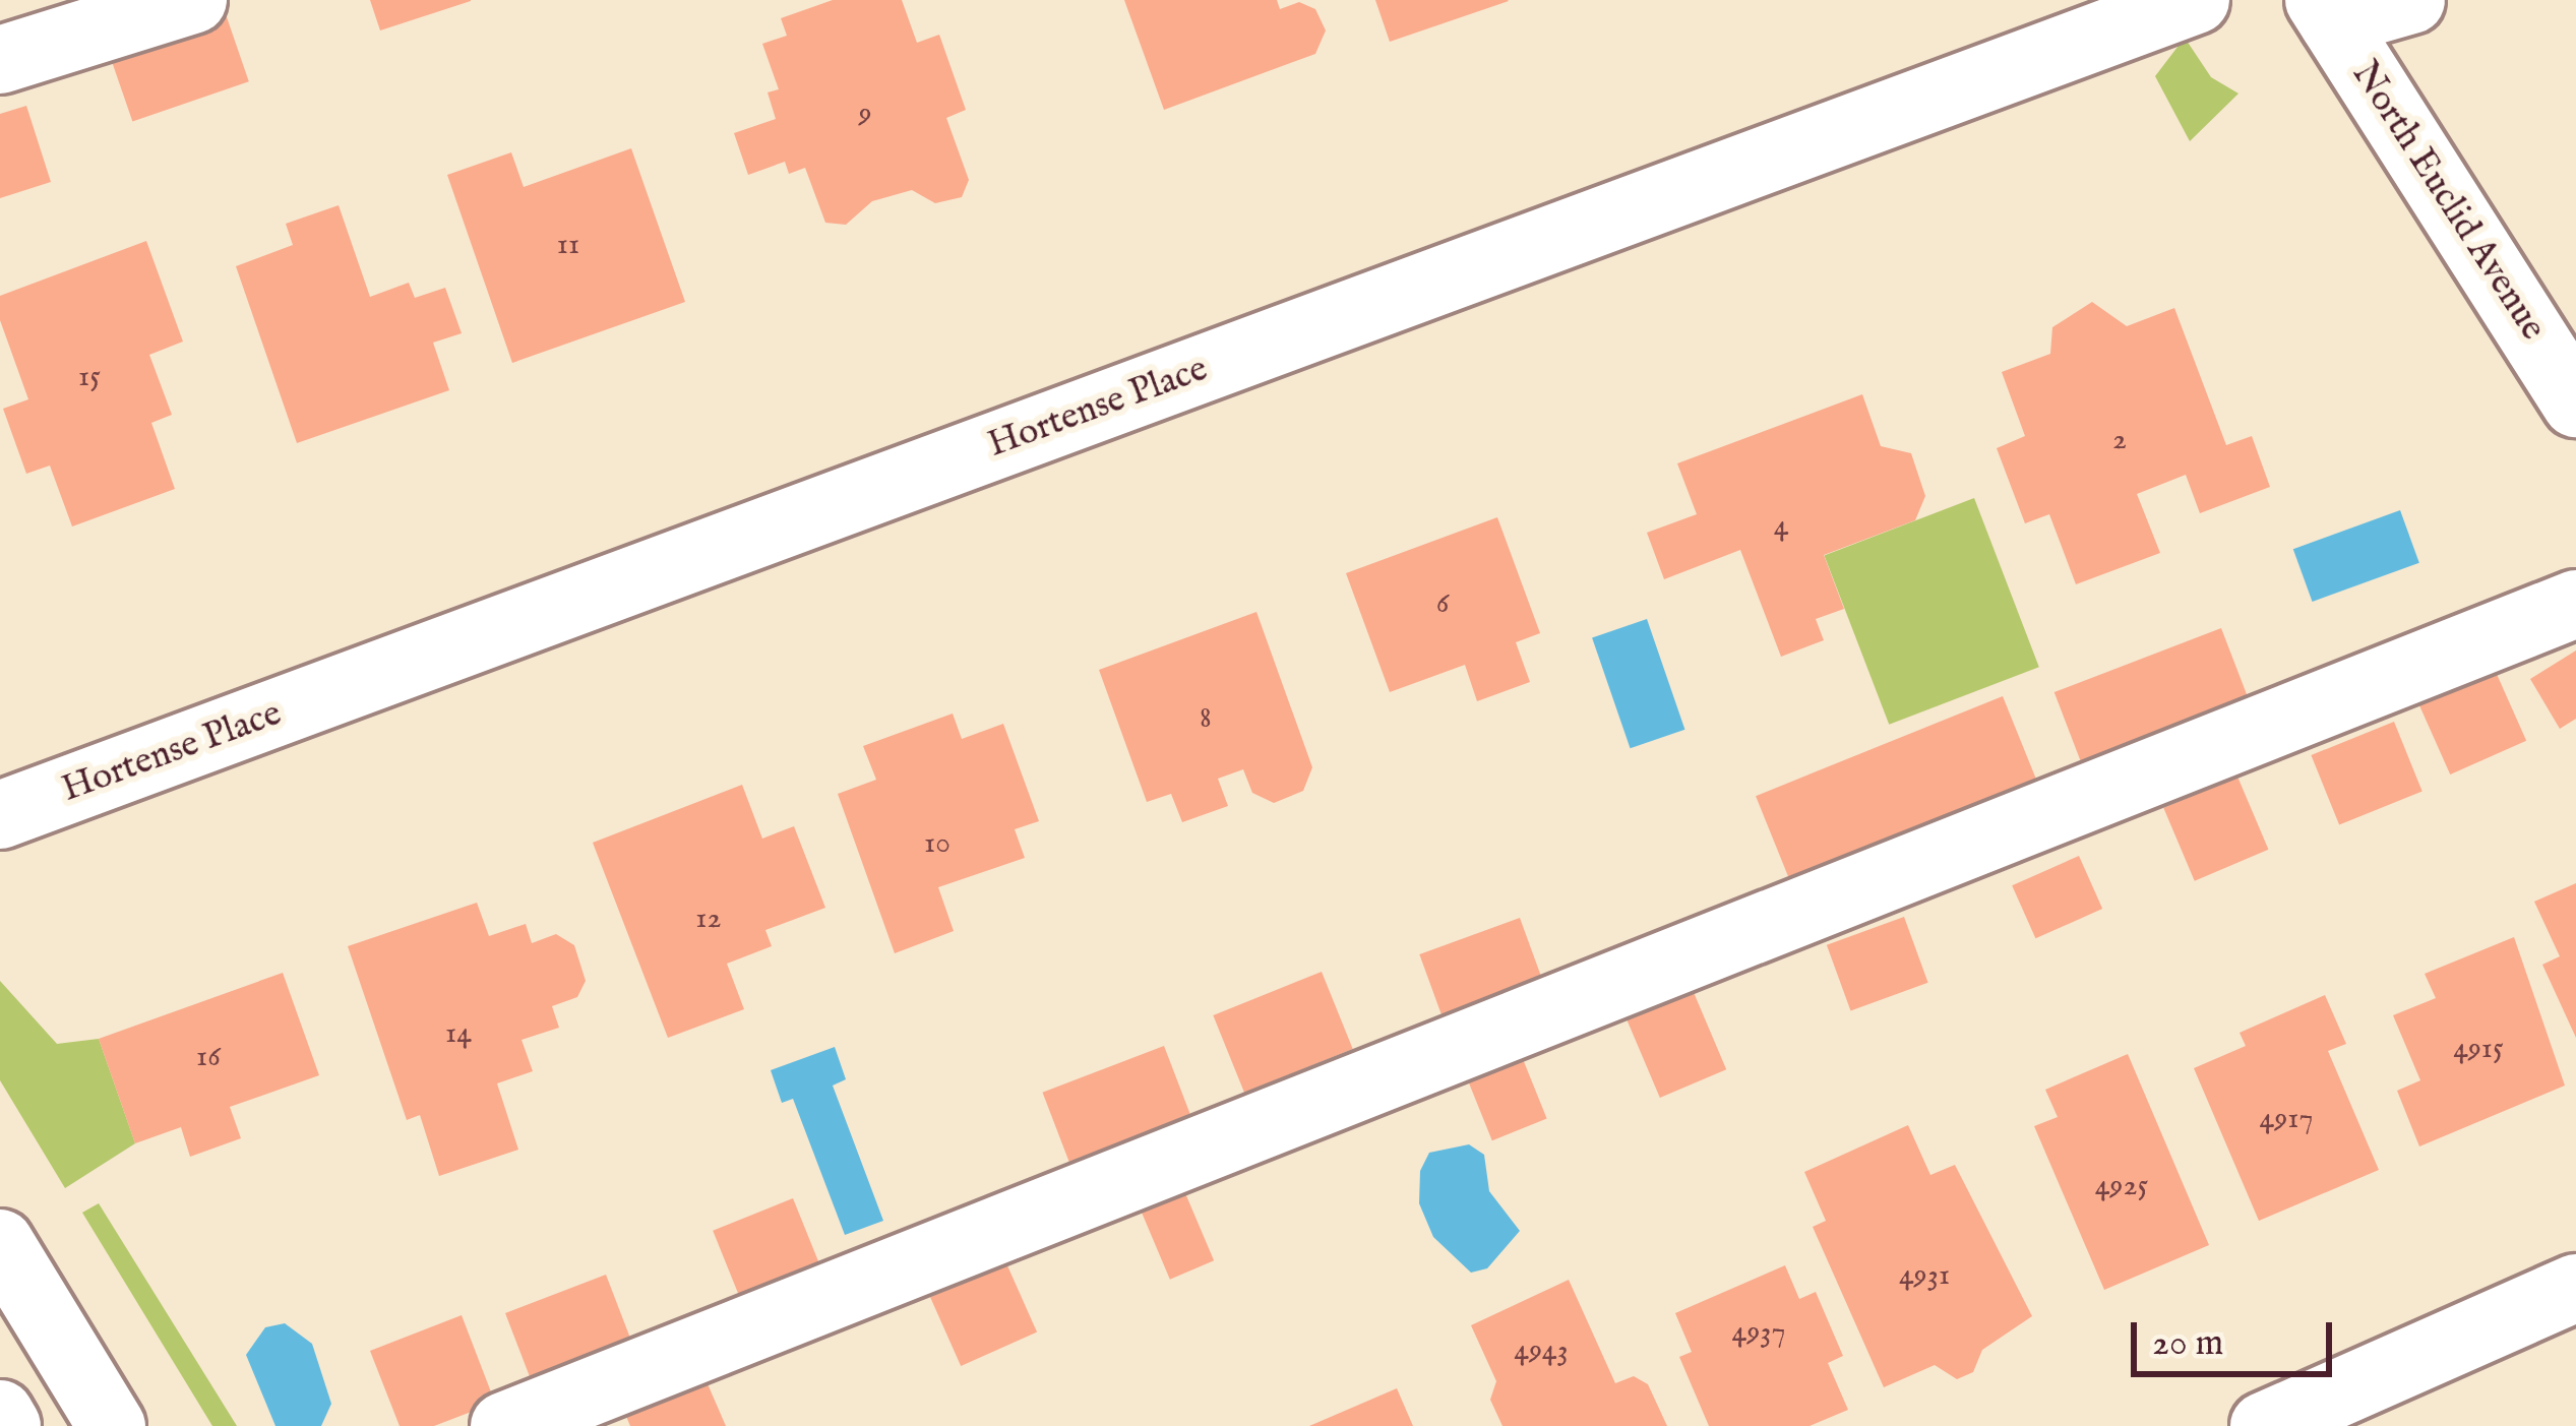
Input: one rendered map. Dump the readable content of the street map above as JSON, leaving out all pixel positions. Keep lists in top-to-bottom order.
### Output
{
  "streets": {
    "street": ["North Euclid Avenue", "Hortense Place"]
  },
  "house_numbers": [
    "9",
    "11",
    "15",
    "2",
    "4",
    "6",
    "8",
    "10",
    "12",
    "14",
    "4915",
    "16",
    "4917",
    "4925",
    "4931",
    "4937",
    "4943"
  ],
  "scale_bar": "20 m"
}
